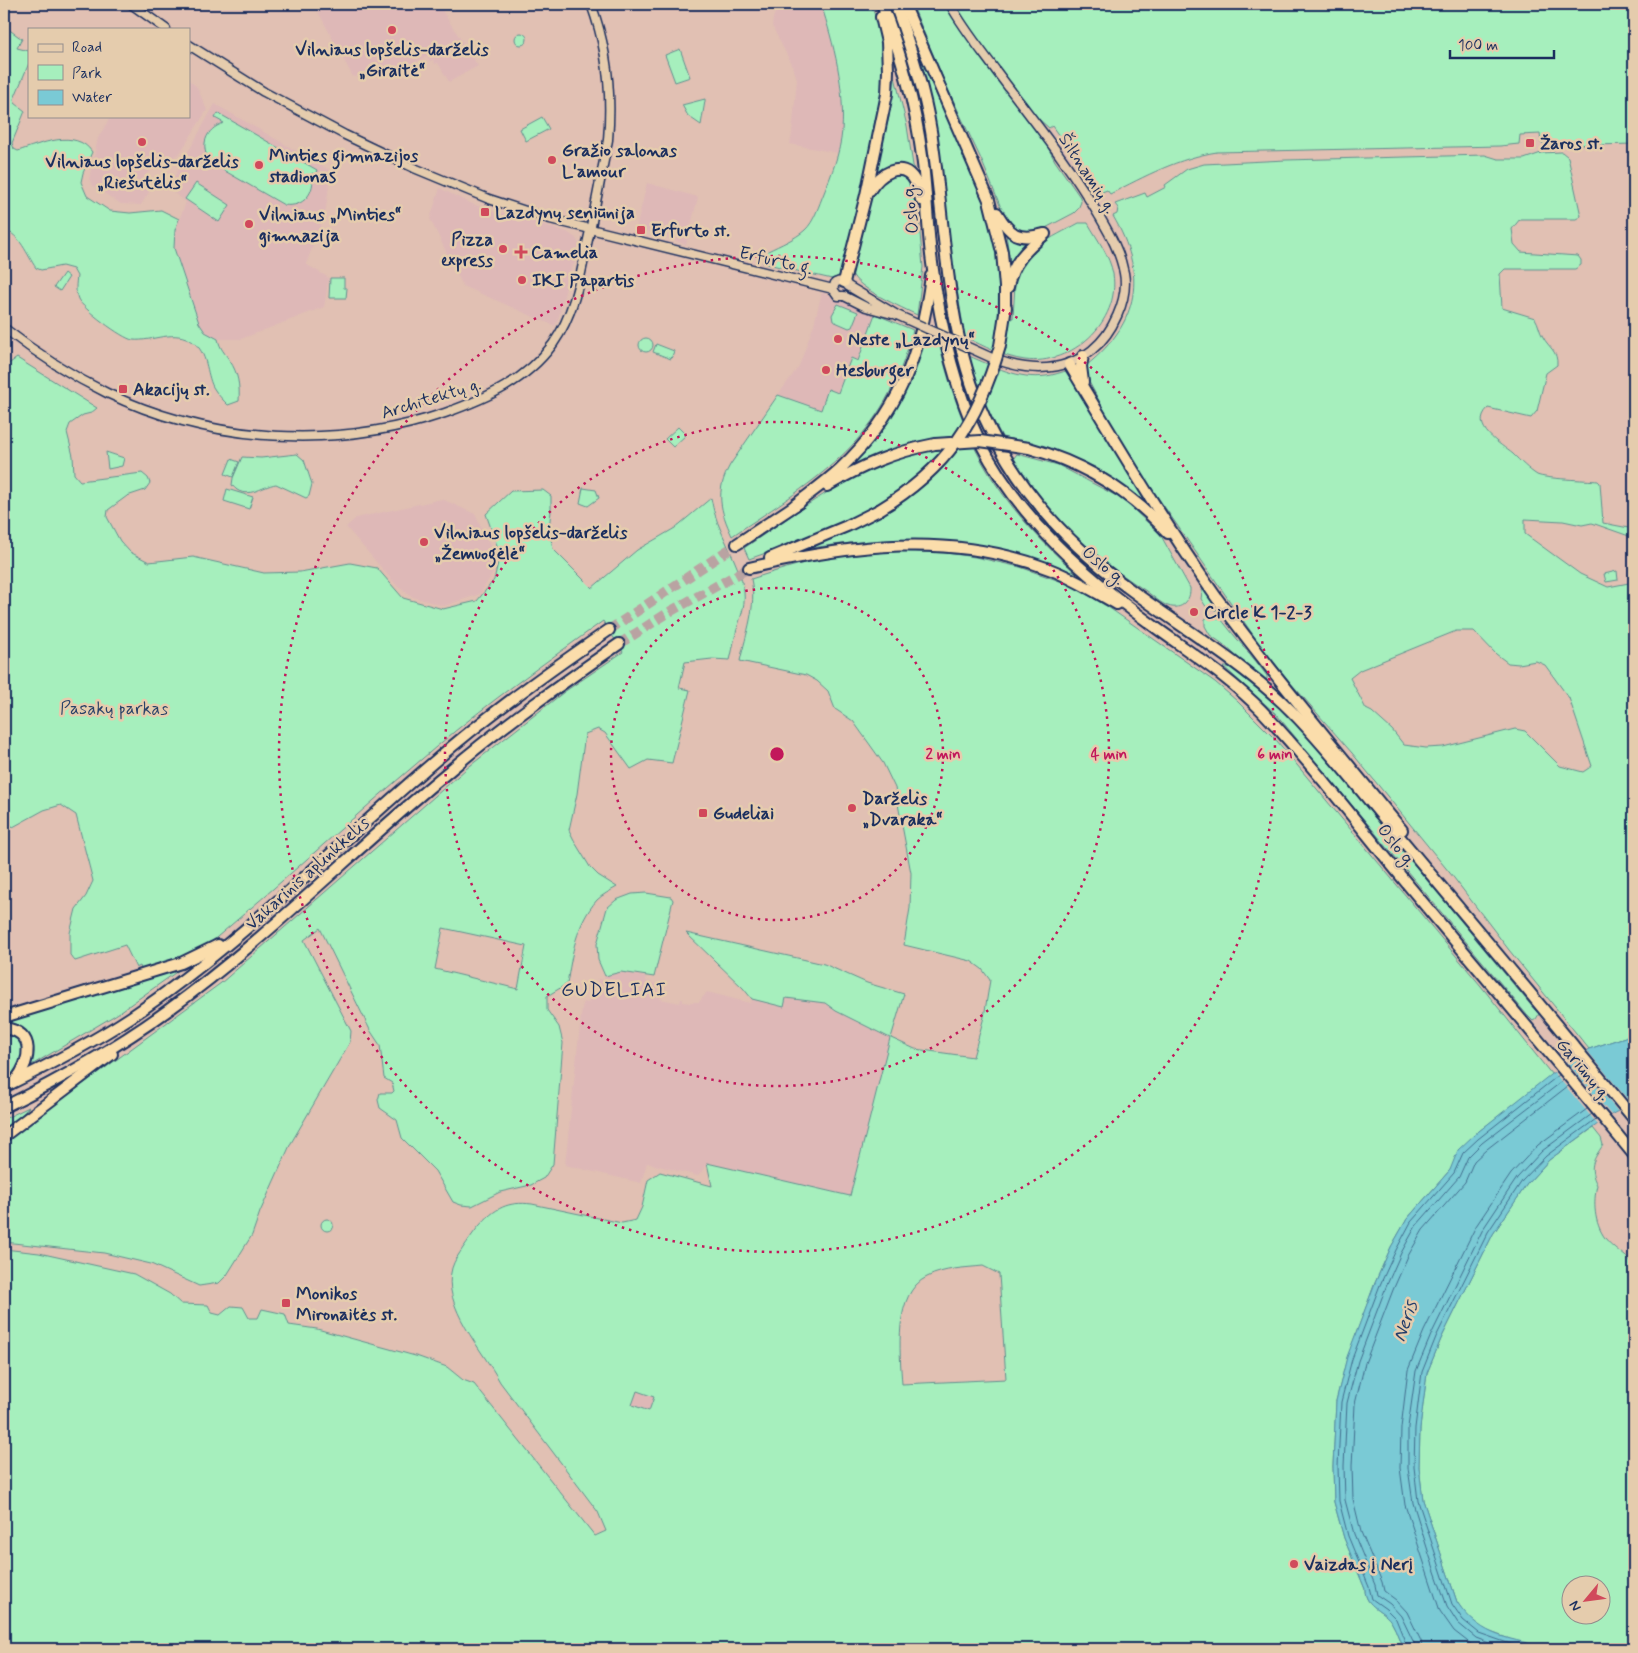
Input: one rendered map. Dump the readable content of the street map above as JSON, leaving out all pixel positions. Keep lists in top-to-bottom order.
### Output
{
  "streets": {
    "highway": ["Oslo g.", "Vakarinis aplinkkelis", "Gariūnų g."],
    "street": ["Šiltnamių g.", "Erfurto g.", "Architektų g."]
  },
  "crossings": [
    ["Oslo g.", "Gariūnų g."],
    ["Erfurto g.", "Architektų g."]
  ],
  "districts": ["GUDELIAI"],
  "water": ["Neris"],
  "parks": ["Pasakų parkas"],
  "places": {
    "other": [
      "Vilniaus lopšelis-darželis „Giraitė“",
      "Vilniaus lopšelis-darželis „Riešutėlis“",
      "Gražio salonas L'amour",
      "Minties gimnazijos stadionas",
      "Vilniaus „Minties“ gimnazija",
      "Pizza express",
      "IKI Papartis",
      "Neste „Lazdynų“",
      "Hesburger",
      "Vilniaus lopšelis-darželis „Žemuogėlė“",
      "Circle K 1-2-3",
      "Darželis „Dvaraka“",
      "Vaizdas į Nerį"
    ],
    "transit": [
      "Žaros st.",
      "Lazdynų seniūnija",
      "Erfurto st.",
      "Akacijų st.",
      "Gudeliai",
      "Monikos Mironaitės st."
    ],
    "health": ["Camelia"]
  },
  "legend": ["Road", "Park", "Water"],
  "scale_bar": "100 m",
  "north": "bottom left",
  "rings": ["2 min", "4 min", "6 min"]
}
